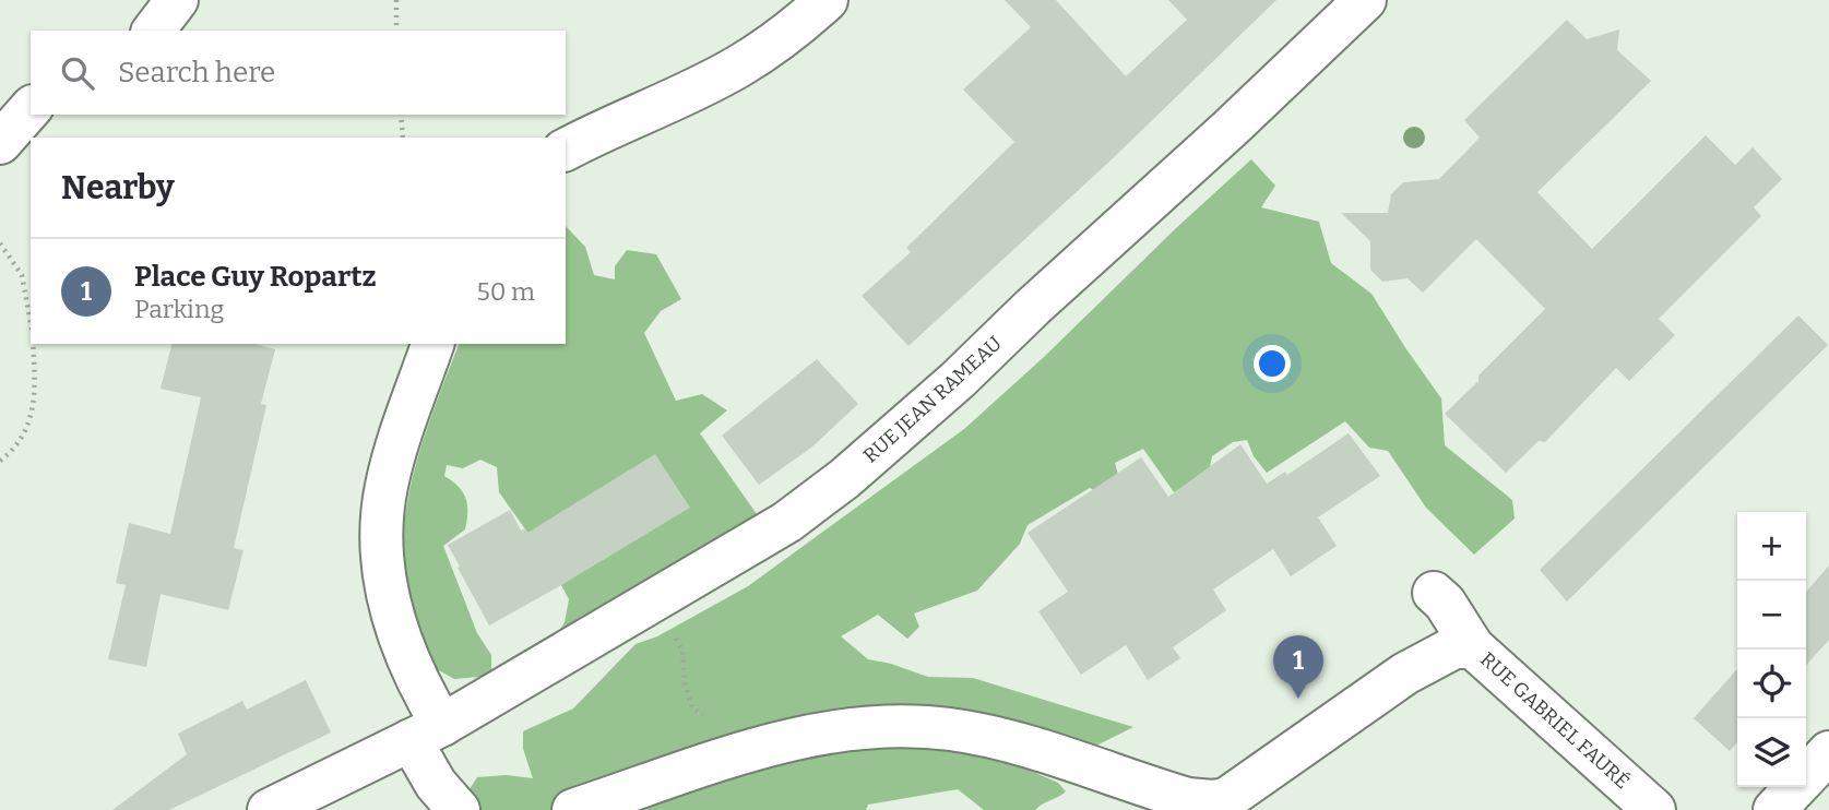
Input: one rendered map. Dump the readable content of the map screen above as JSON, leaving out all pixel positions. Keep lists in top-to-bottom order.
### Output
{
  "streets": {
    "street": ["RUE JEAN RAMEAU", "RUE GABRIEL FAURÉ"]
  },
  "page": {
    "search": "Search here",
    "heading": "Nearby",
    "list": [
      {
        "mark": "1",
        "name": "Place Guy Ropartz",
        "note": "Parking",
        "value": "50 m"
      }
    ],
    "map_buttons": ["+", "−"],
    "pins": "1"
  }
}
